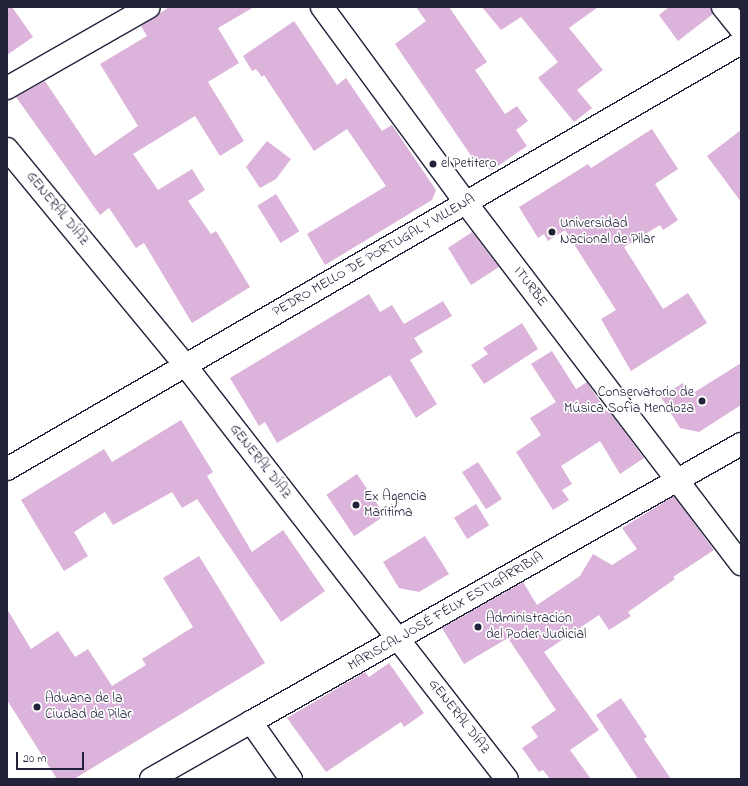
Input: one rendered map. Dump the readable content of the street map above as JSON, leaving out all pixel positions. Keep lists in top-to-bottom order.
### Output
{
  "streets": {
    "street": [
      "GENERAL DÍAZ",
      "PEDRO MELLO DE PORTUGAL Y VILLENA",
      "ITURBE",
      "MARISCAL JOSÉ FÉLIX ESTIGARRIBIA"
    ]
  },
  "crossings": [
    ["GENERAL DÍAZ", "PEDRO MELLO DE PORTUGAL Y VILLENA"],
    ["GENERAL DÍAZ", "MARISCAL JOSÉ FÉLIX ESTIGARRIBIA"],
    ["PEDRO MELLO DE PORTUGAL Y VILLENA", "ITURBE"],
    ["ITURBE", "MARISCAL JOSÉ FÉLIX ESTIGARRIBIA"]
  ],
  "places": [
    "el Petitero",
    "Universidad Nacional de Pilar",
    "Conservatorio de Música Sofía Mendoza",
    "Ex Agencia Marítima",
    "Administración del Poder Judicial",
    "Aduana de la Ciudad de Pilar"
  ],
  "scale_bar": "20 m"
}
